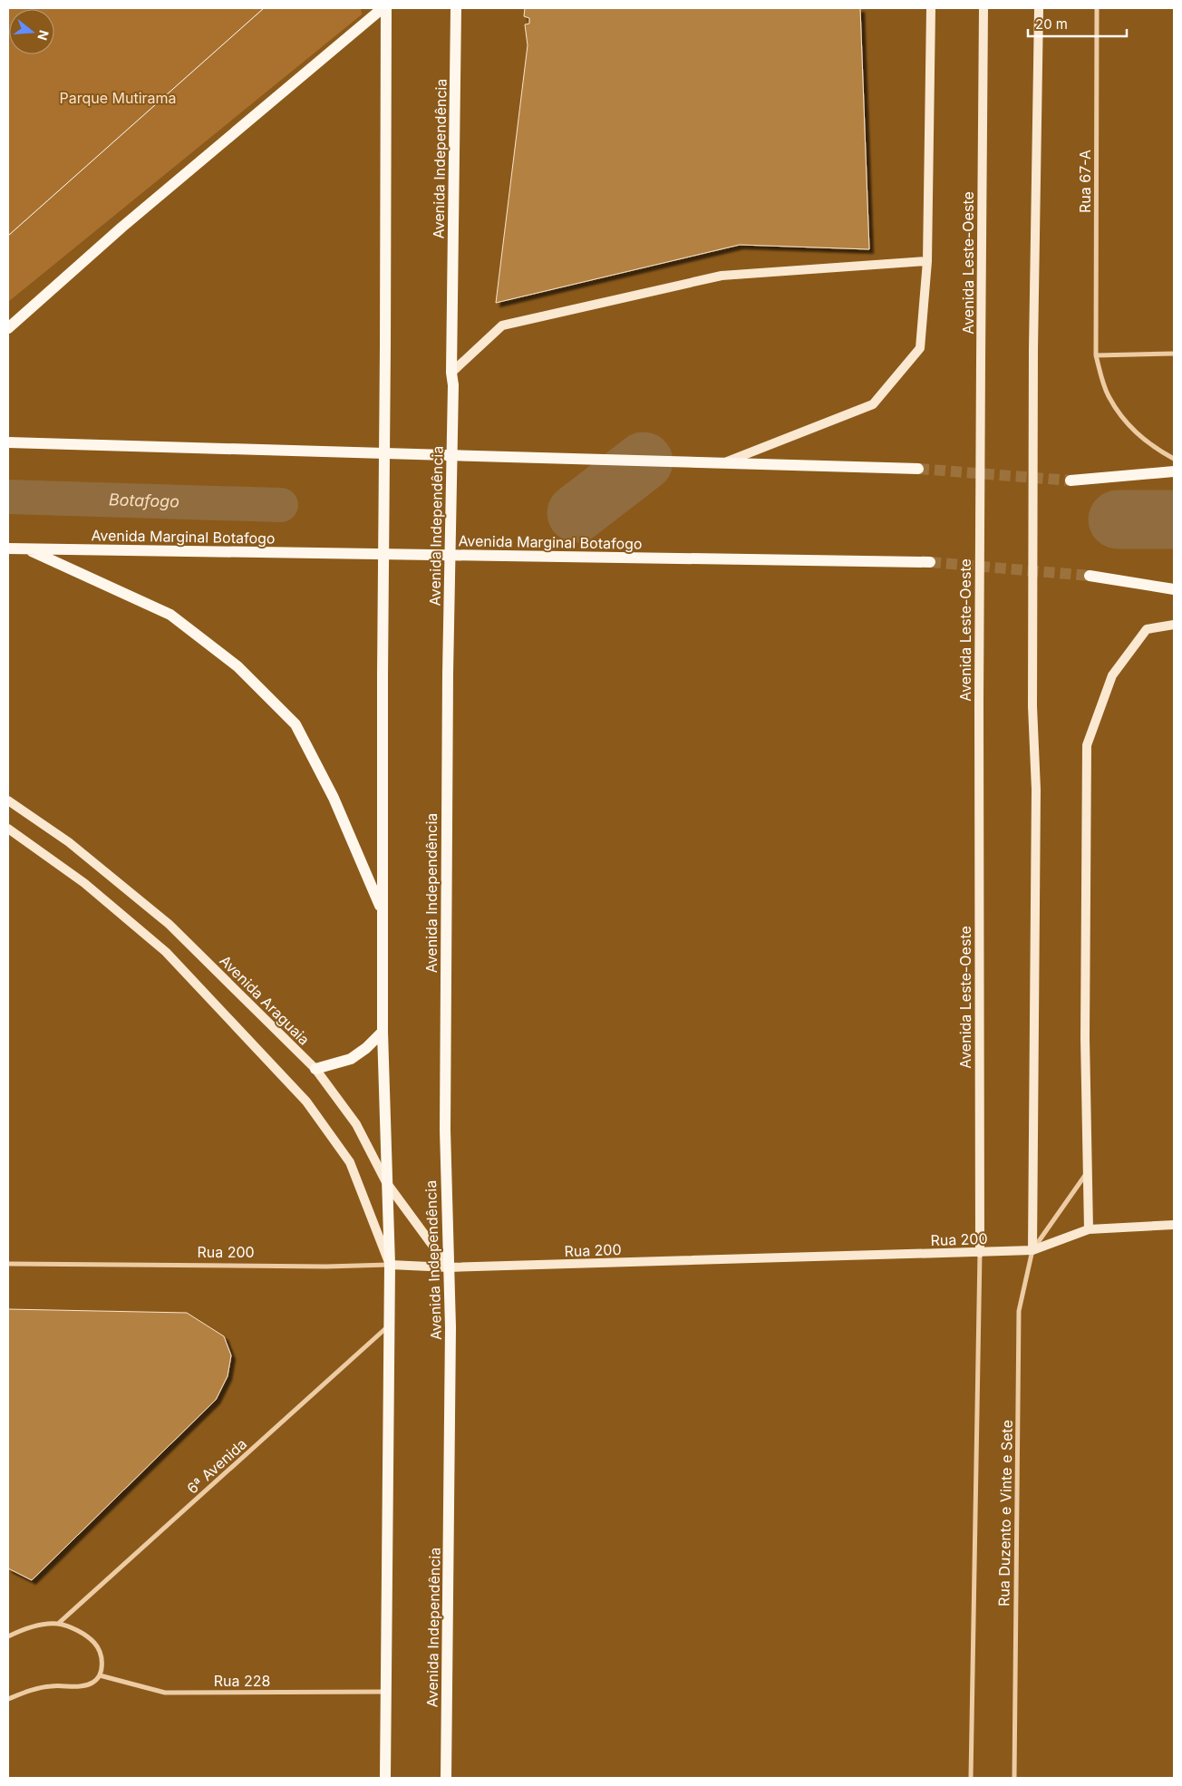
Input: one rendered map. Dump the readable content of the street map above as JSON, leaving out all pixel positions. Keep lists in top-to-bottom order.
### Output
{
  "streets": {
    "main road": [
      "Avenida Independência",
      "Avenida Leste-Oeste",
      "Avenida Marginal Botafogo",
      "Avenida Araguaia",
      "Rua 200"
    ],
    "street": [
      "Rua 67-A",
      "6ª Avenida",
      "Rua Duzento e Vinte e Sete",
      "Rua 228"
    ]
  },
  "crossings": [
    ["Avenida Independência", "Avenida Araguaia"],
    ["Avenida Independência", "Rua 200"],
    ["Avenida Leste-Oeste", "Rua 200"],
    ["Avenida Leste-Oeste", "Rua Duzento e Vinte e Sete"],
    ["Avenida Araguaia", "Rua 200"],
    ["Rua 200", "Rua Duzento e Vinte e Sete"]
  ],
  "water": ["Botafogo"],
  "parks": ["Parque Mutirama"],
  "scale_bar": "20 m",
  "north": "right"
}
